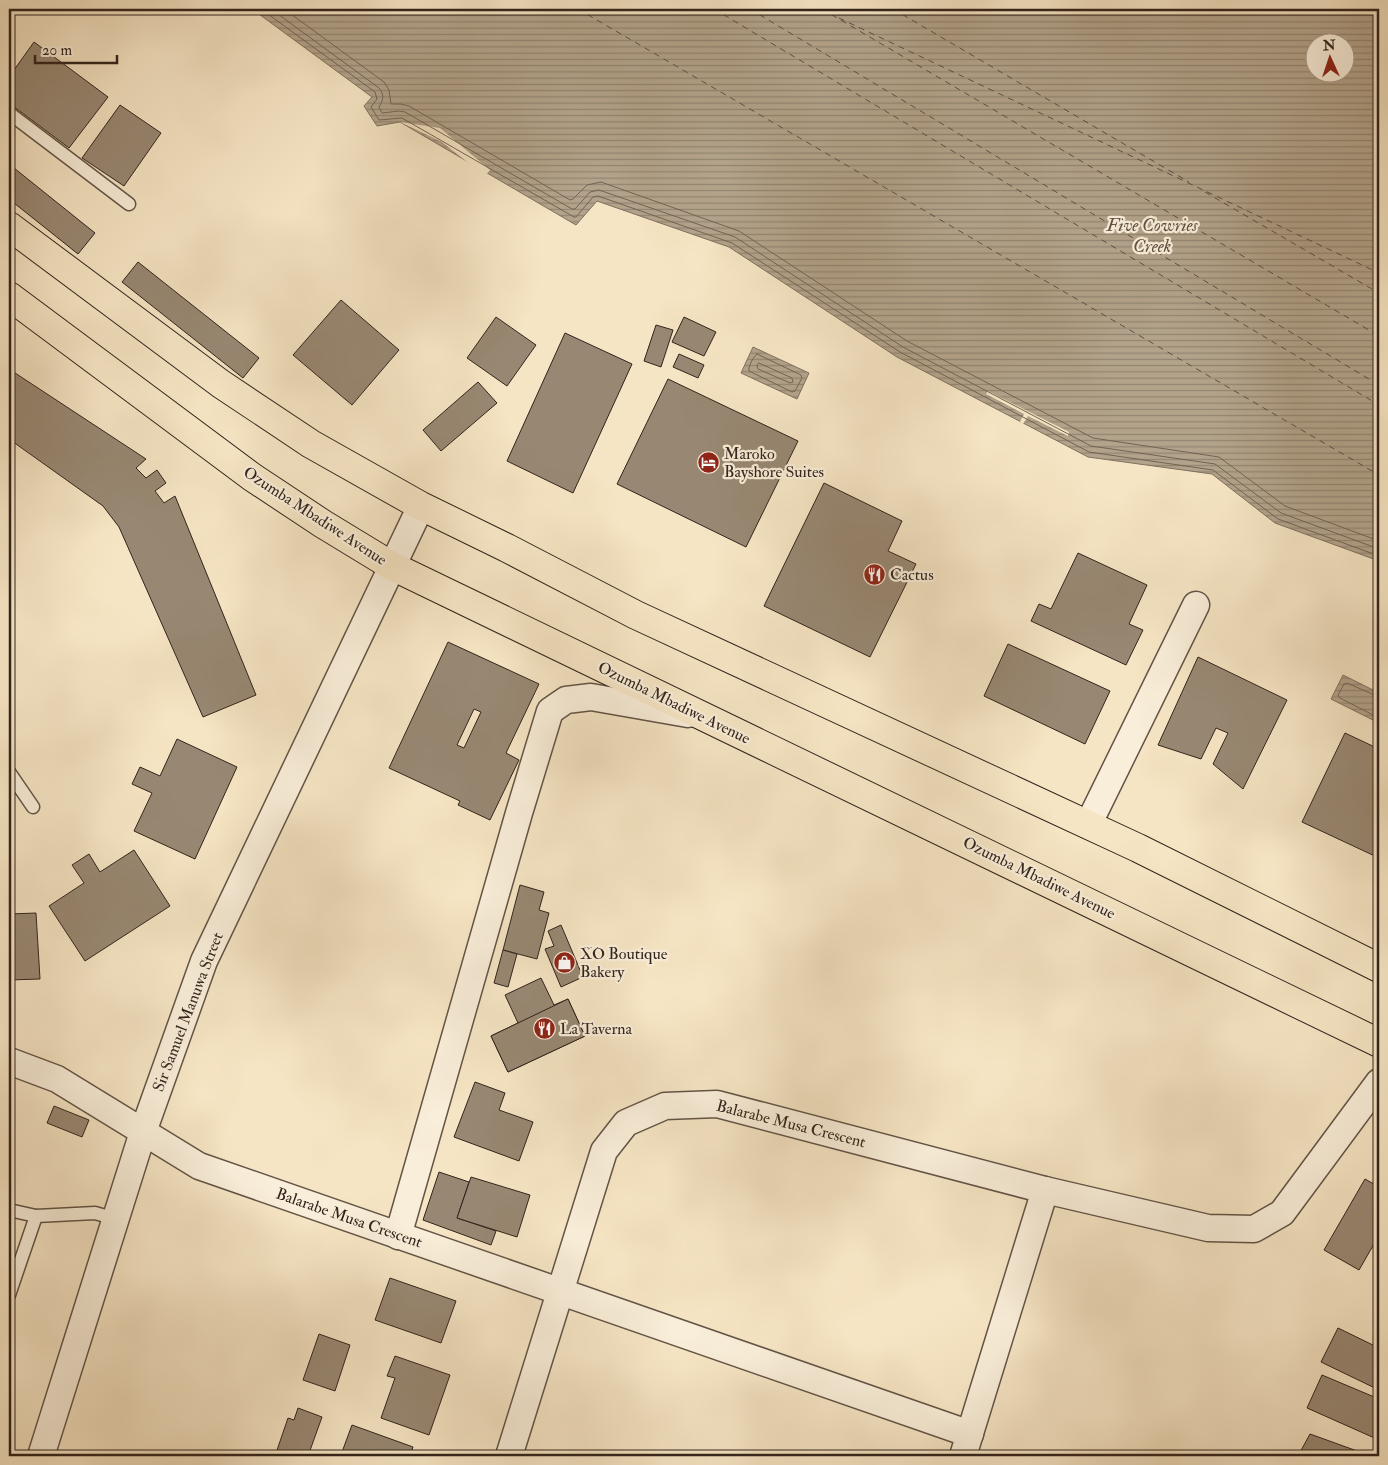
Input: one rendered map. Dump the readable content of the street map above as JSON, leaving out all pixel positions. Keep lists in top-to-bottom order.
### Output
{
  "streets": {
    "highway": ["Ozumba Mbadiwe Avenue"],
    "street": ["Sir Samuel Manuwa Street", "Balarabe Musa Crescent"]
  },
  "crossings": [
    ["Ozumba Mbadiwe Avenue", "Sir Samuel Manuwa Street"],
    ["Sir Samuel Manuwa Street", "Balarabe Musa Crescent"]
  ],
  "water": ["Five Cowries Creek"],
  "places": {
    "hotel": ["Maroko Bayshore Suites"],
    "restaurant": ["Cactus", "La Taverna"],
    "shop": ["XO Boutique Bakery"]
  },
  "scale_bar": "20 m",
  "north": "top"
}
